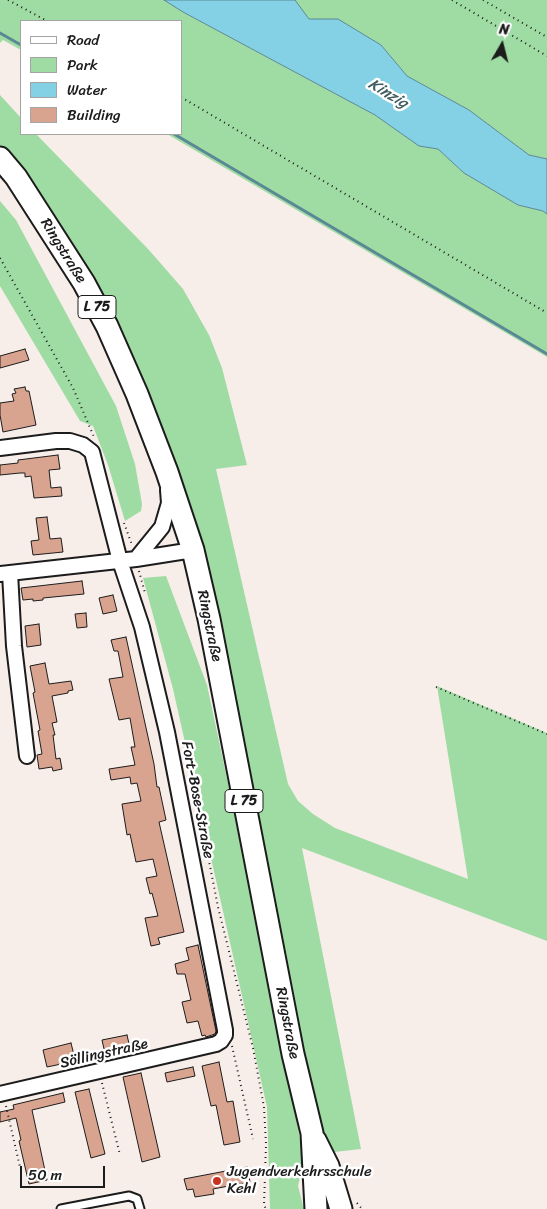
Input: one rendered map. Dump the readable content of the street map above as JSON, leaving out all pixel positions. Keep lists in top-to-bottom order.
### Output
{
  "streets": {
    "main road": ["Ringstraße", "L 75"],
    "street": ["Fort-Bose-Straße", "Söllingstraße"]
  },
  "crossings": [
    ["Fort-Bose-Straße", "Söllingstraße"]
  ],
  "water": ["Kinzig"],
  "places": ["Jugendverkehrsschule Kehl"],
  "legend": [
    "Road",
    "Park",
    "Water",
    "Building"
  ],
  "scale_bar": "50 m",
  "north": "top"
}
